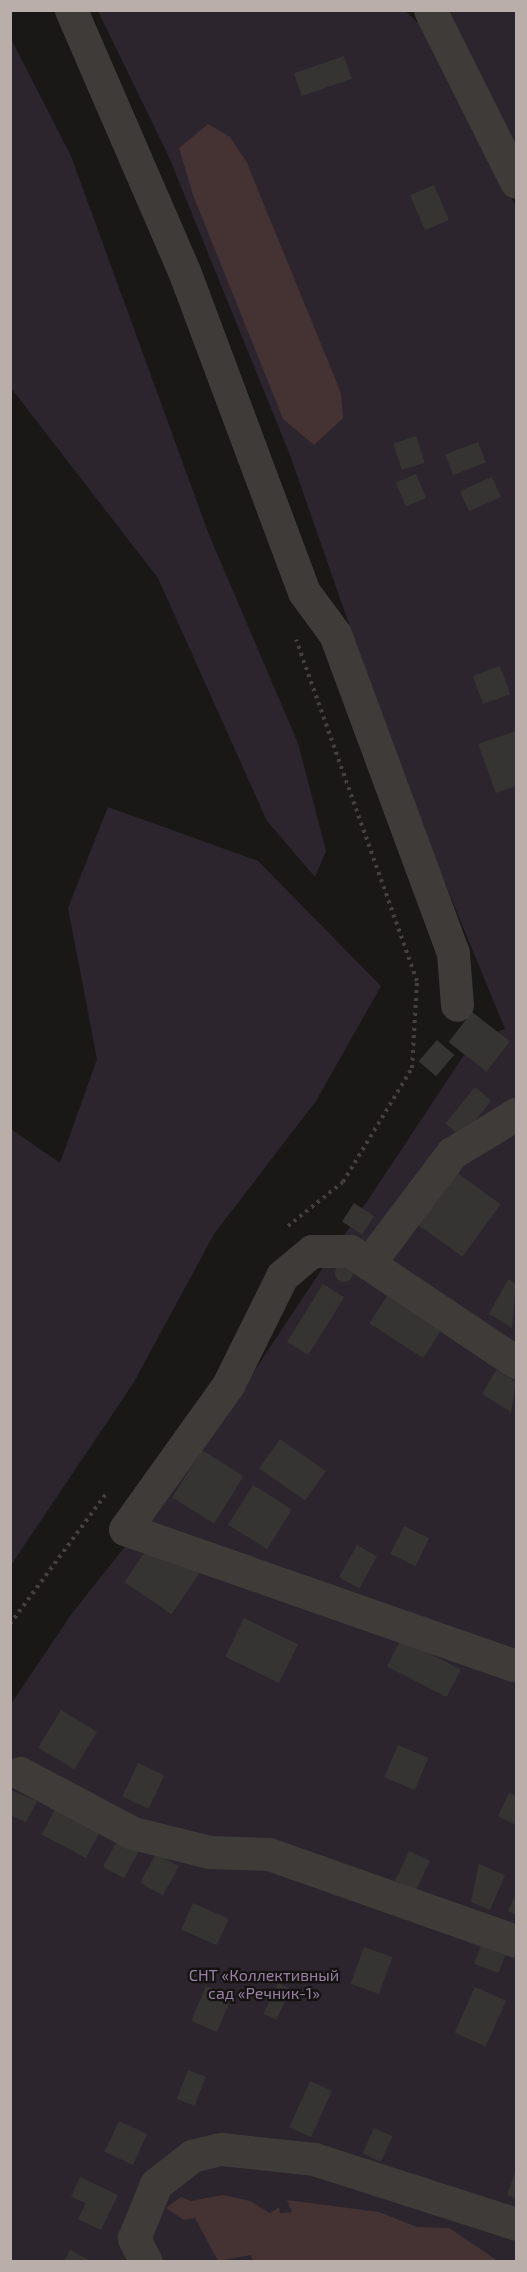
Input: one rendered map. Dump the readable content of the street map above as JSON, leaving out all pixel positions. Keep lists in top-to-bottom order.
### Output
{
  "parks": ["СНТ «Коллективный сад «Речник-1»"]
}
